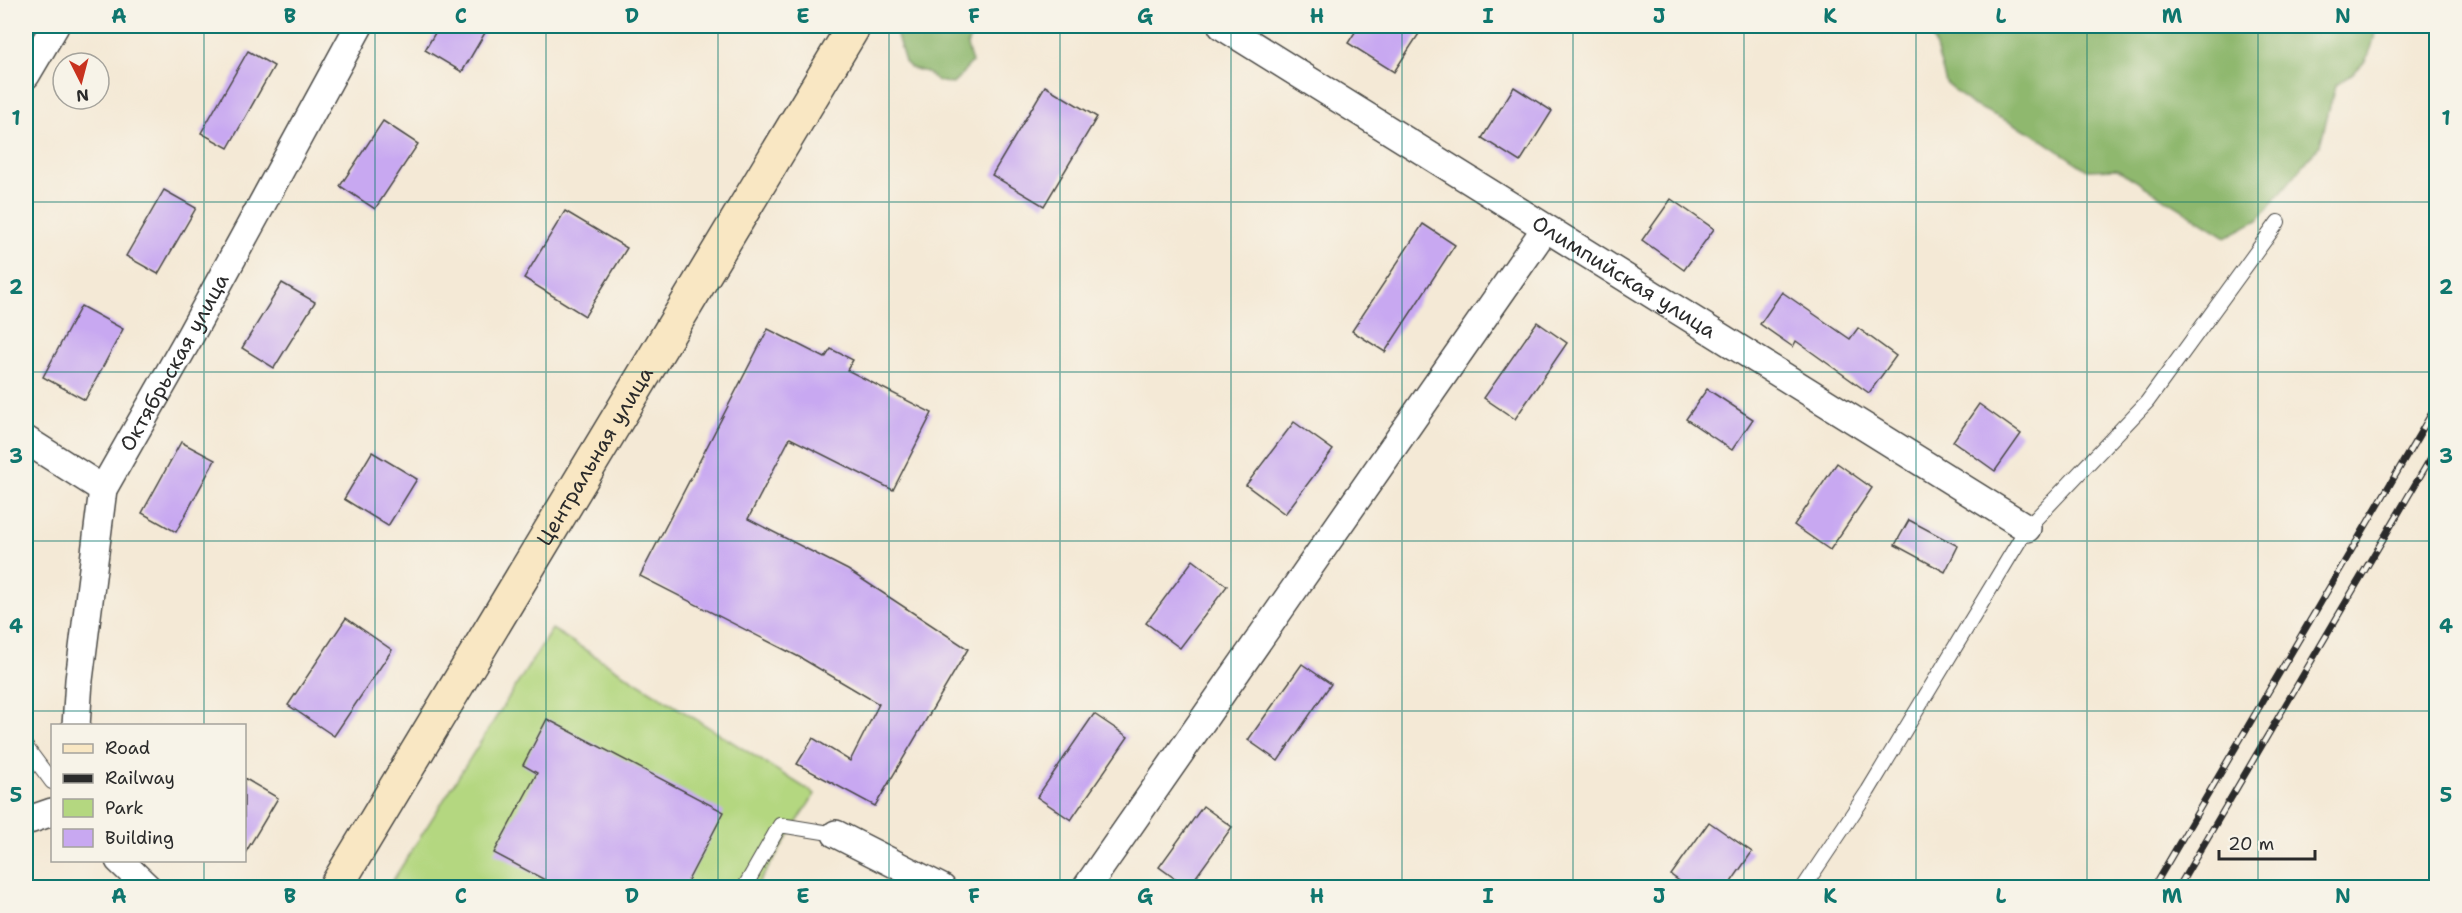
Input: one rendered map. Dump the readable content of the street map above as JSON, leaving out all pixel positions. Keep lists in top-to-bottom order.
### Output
{
  "streets": {
    "street": ["Олимпийская улица", "Октябрьская улица", "Центральная улица"]
  },
  "legend": [
    "Road",
    "Railway",
    "Park",
    "Building"
  ],
  "scale_bar": "20 m",
  "north": "bottom",
  "grid": {
    "columns": [
      "A",
      "B",
      "C",
      "D",
      "E",
      "F",
      "G",
      "H",
      "I",
      "J",
      "K",
      "L",
      "M",
      "N"
    ],
    "rows": [
      "1",
      "2",
      "3",
      "4",
      "5"
    ]
  }
}
